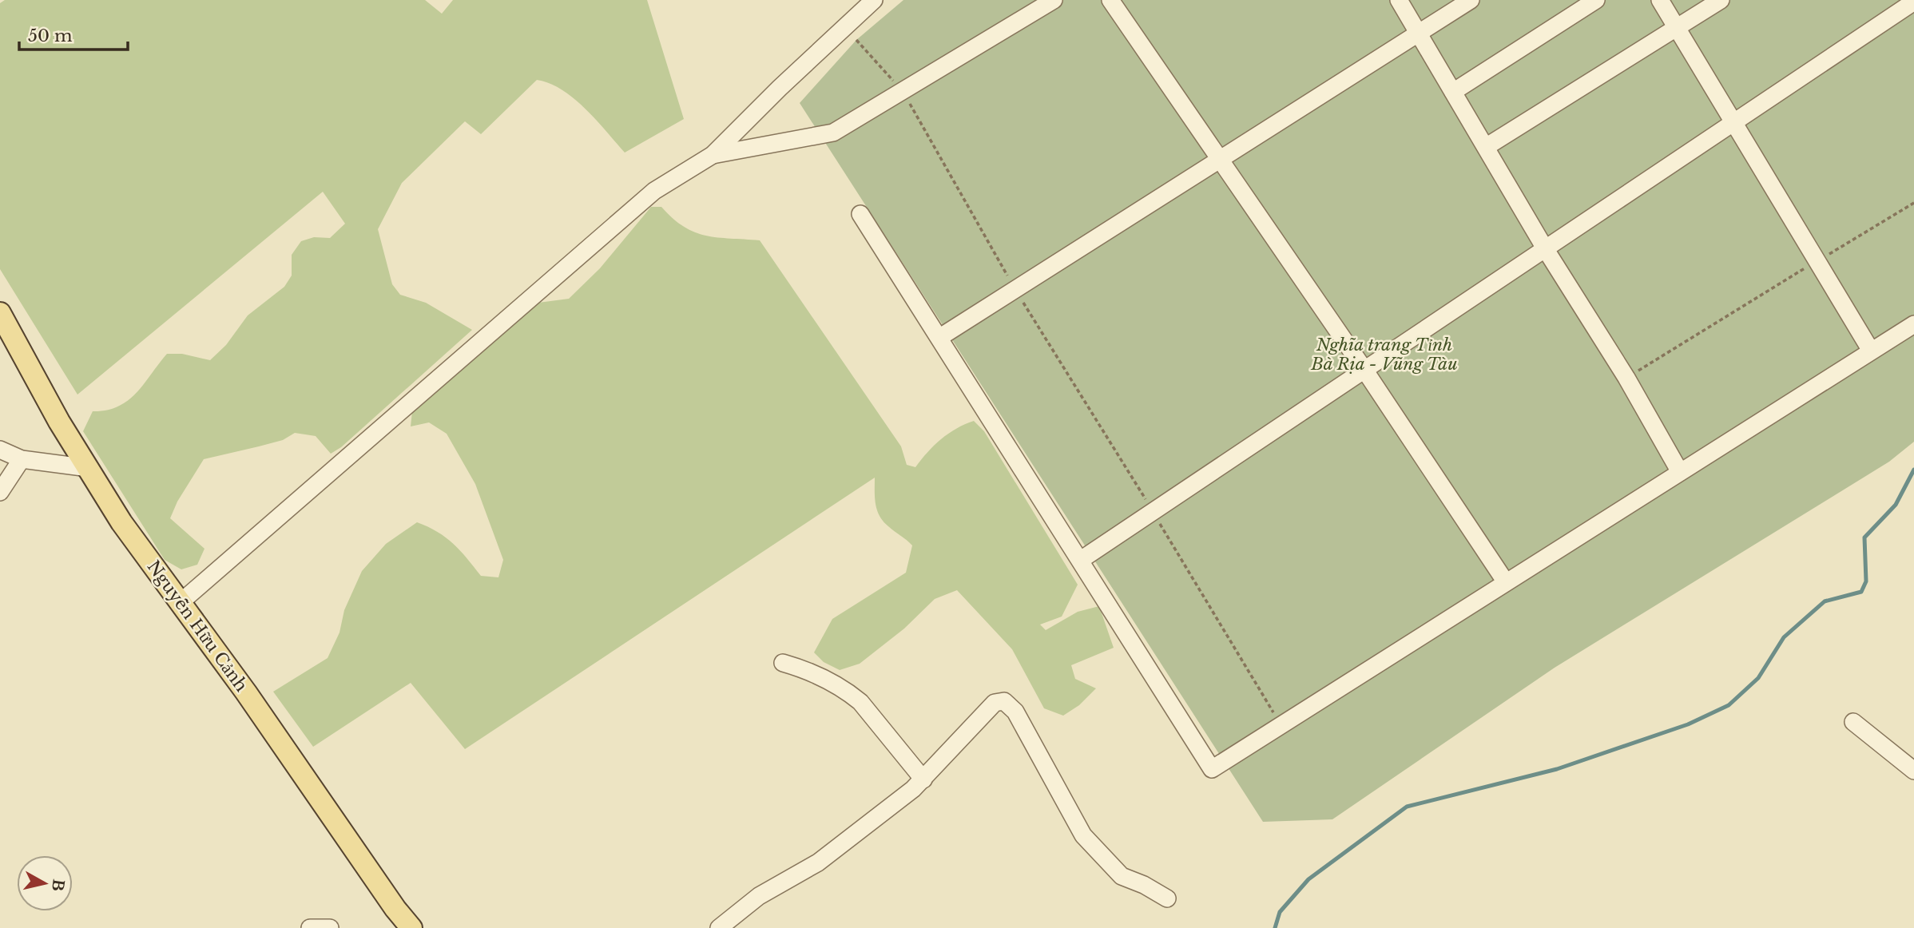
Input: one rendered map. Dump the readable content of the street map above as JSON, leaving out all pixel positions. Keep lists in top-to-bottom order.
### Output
{
  "streets": {
    "main road": ["Nguyễn Hữu Cảnh"]
  },
  "parks": ["Nghĩa trang Tỉnh Bà Rịa - Vũng Tàu"],
  "scale_bar": "50 m",
  "north": "right"
}
